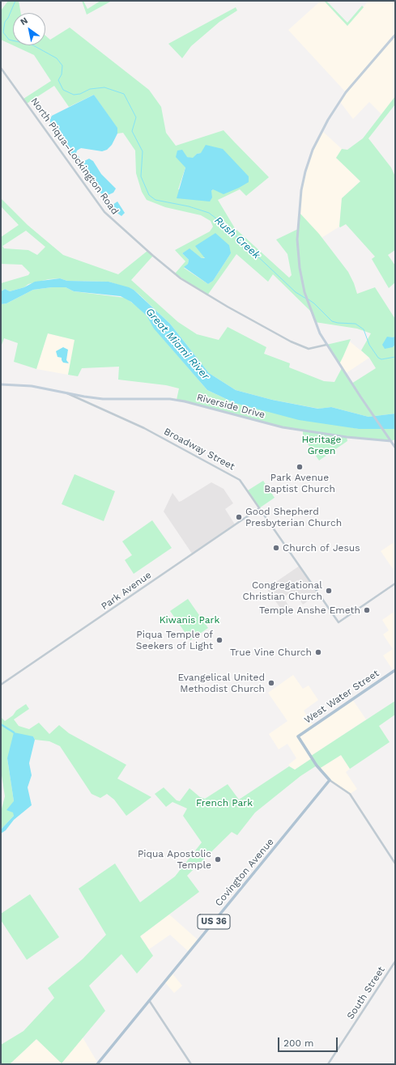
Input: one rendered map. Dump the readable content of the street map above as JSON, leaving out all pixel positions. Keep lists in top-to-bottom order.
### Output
{
  "streets": {
    "main road": [
      "Riverside Drive",
      "West Water Street",
      "Covington Avenue",
      "US 36"
    ],
    "street": [
      "North Piqua–Lockington Road",
      "Broadway Street",
      "Park Avenue",
      "South Street"
    ]
  },
  "crossings": [
    ["Riverside Drive", "Broadway Street"],
    ["Broadway Street", "Park Avenue"],
    ["West Water Street", "Covington Avenue"]
  ],
  "water": ["Rush Creek", "Great Miami River"],
  "parks": ["Heritage Green", "Kiwanis Park", "French Park"],
  "places": [
    "Park Avenue Baptist Church",
    "Good Shepherd Presbyterian Church",
    "Church of Jesus",
    "Congregational Christian Church",
    "Temple Anshe Emeth",
    "Piqua Temple of Seekers of Light",
    "True Vine Church",
    "Evangelical United Methodist Church",
    "Piqua Apostolic Temple"
  ],
  "scale_bar": "200 m",
  "north": "top left"
}
